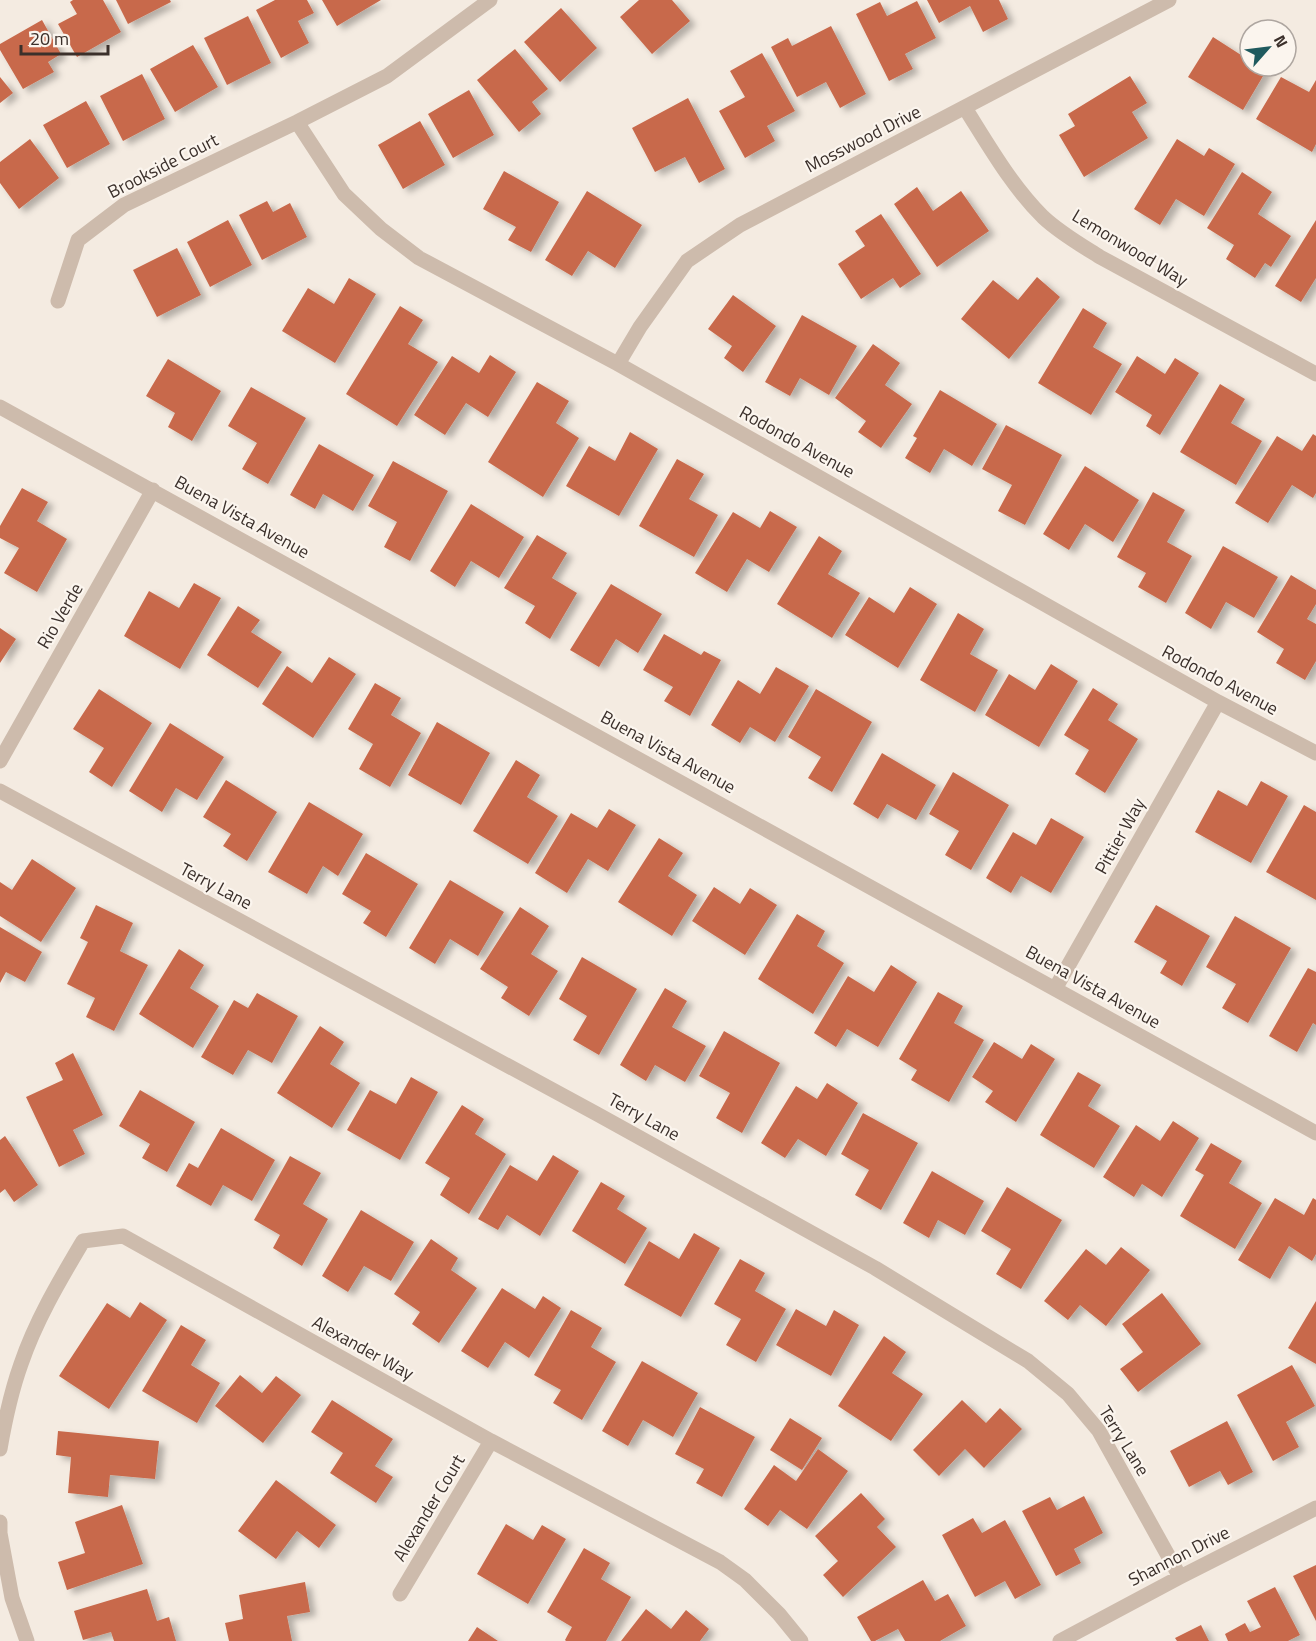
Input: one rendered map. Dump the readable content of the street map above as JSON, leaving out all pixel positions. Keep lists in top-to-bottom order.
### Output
{
  "streets": {
    "street": [
      "Mosswood Drive",
      "Brookside Court",
      "Lemonwood Way",
      "Rodondo Avenue",
      "Buena Vista Avenue",
      "Rio Verde",
      "Pittier Way",
      "Terry Lane",
      "Alexander Way",
      "Alexander Court",
      "Shannon Drive"
    ]
  },
  "crossings": [
    ["Mosswood Drive", "Lemonwood Way"],
    ["Mosswood Drive", "Rodondo Avenue"],
    ["Brookside Court", "Rodondo Avenue"],
    ["Rodondo Avenue", "Pittier Way"],
    ["Buena Vista Avenue", "Rio Verde"],
    ["Buena Vista Avenue", "Pittier Way"],
    ["Terry Lane", "Shannon Drive"],
    ["Alexander Way", "Alexander Court"]
  ],
  "scale_bar": "20 m",
  "north": "top right"
}
